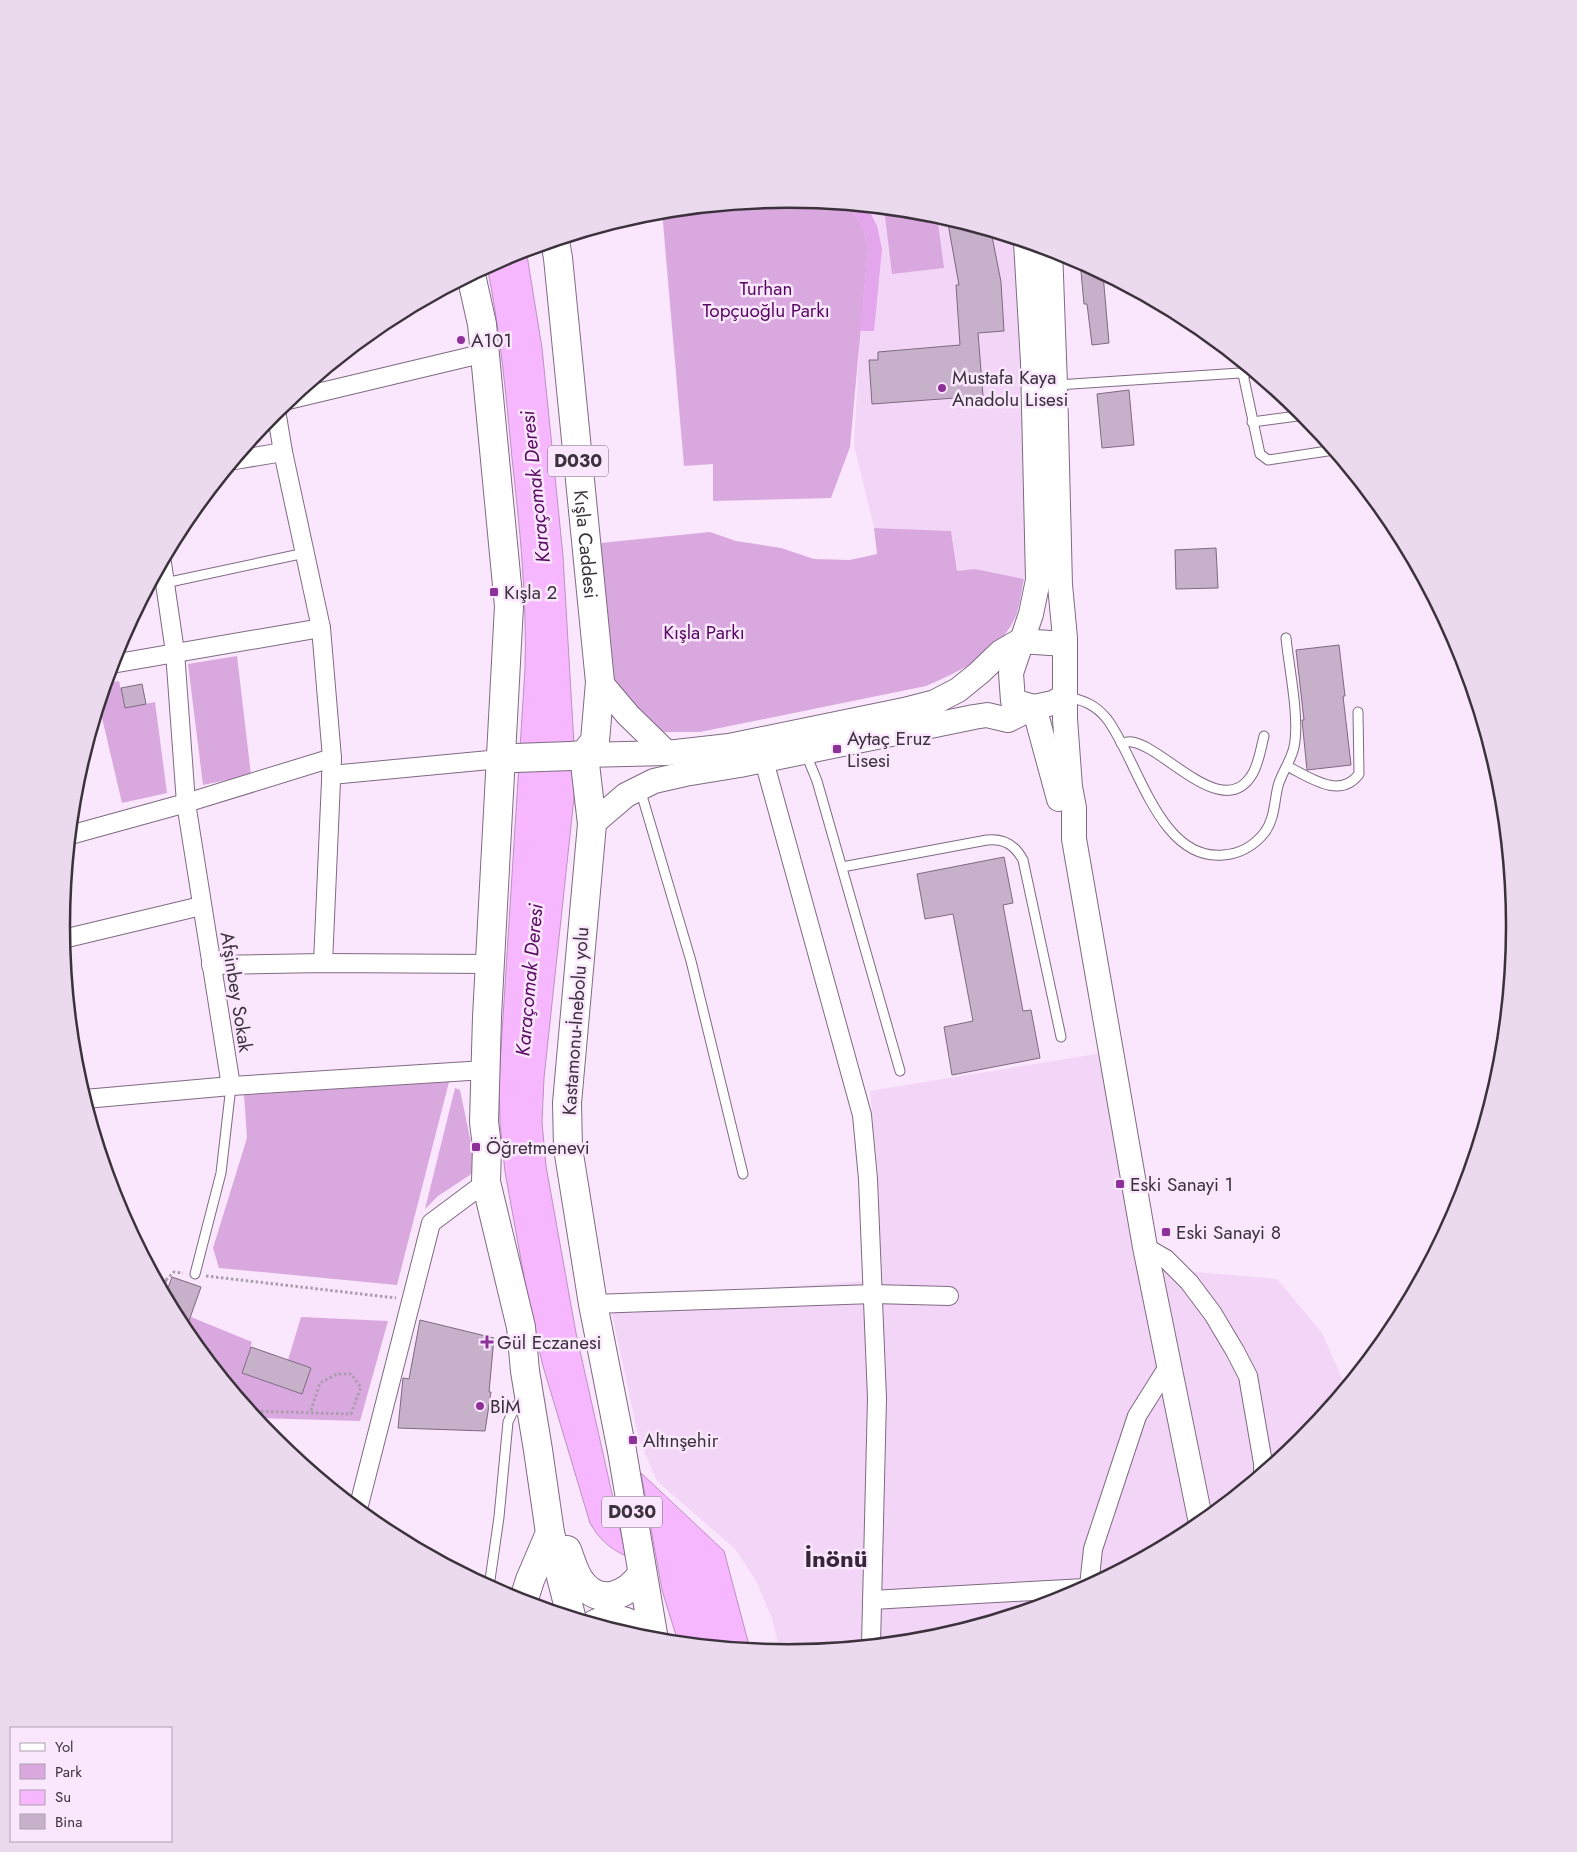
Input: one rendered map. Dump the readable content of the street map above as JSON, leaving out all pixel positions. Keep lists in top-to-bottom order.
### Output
{
  "streets": {
    "main road": ["D030", "Kışla Caddesi", "Kastamonu-İnebolu yolu"],
    "street": ["Afşinbey Sokak"]
  },
  "crossings": [
    ["Kışla Caddesi", "Kastamonu-İnebolu yolu"]
  ],
  "districts": ["İnönü"],
  "water": ["Karaçomak Deresi"],
  "parks": ["Turhan Topçuoğlu Parkı", "Kışla Parkı"],
  "places": {
    "other": ["A101", "Mustafa Kaya Anadolu Lisesi", "BİM"],
    "transit": [
      "Kışla 2",
      "Aytaç Eruz Lisesi",
      "Öğretmenevi",
      "Eski Sanayi 1",
      "Eski Sanayi 8",
      "Altınşehir"
    ],
    "health": ["Gül Eczanesi"]
  },
  "legend": [
    "Yol",
    "Park",
    "Su",
    "Bina"
  ]
}
